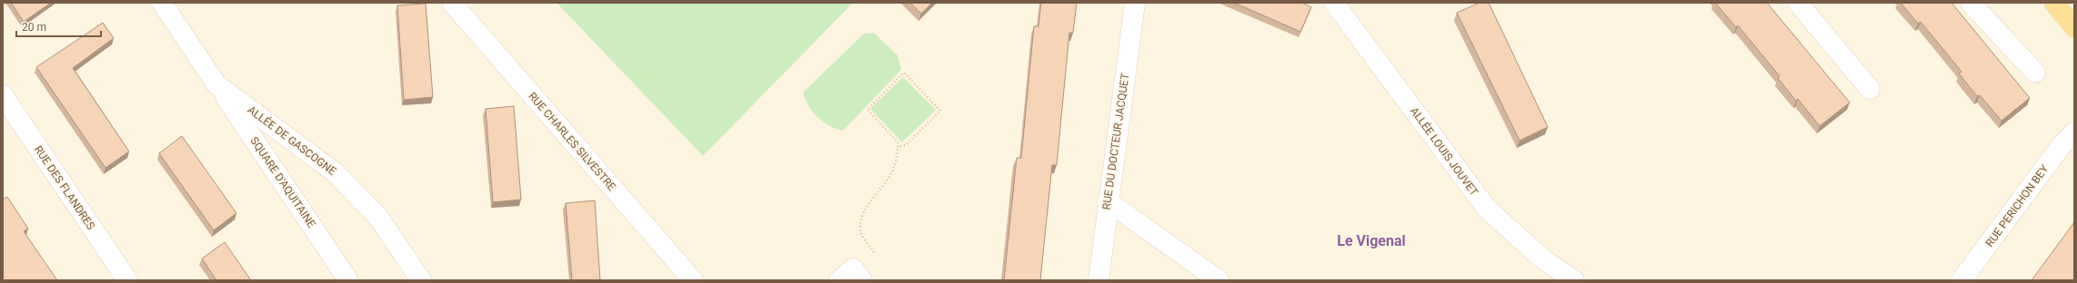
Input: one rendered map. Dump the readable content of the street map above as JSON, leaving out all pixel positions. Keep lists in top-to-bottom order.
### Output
{
  "streets": {
    "street": [
      "ALLÉE DE GASCOGNE",
      "RUE CHARLES SILVESTRE",
      "RUE DU DOCTEUR JACQUET",
      "ALLÉE LOUIS JOUVET",
      "SQUARE D'AQUITAINE",
      "RUE DES FLANDRES",
      "RUE PERICHON BEY"
    ]
  },
  "crossings": [
    ["ALLÉE DE GASCOGNE", "SQUARE D'AQUITAINE"]
  ],
  "districts": ["Le Vigenal"],
  "scale_bar": "20 m"
}
